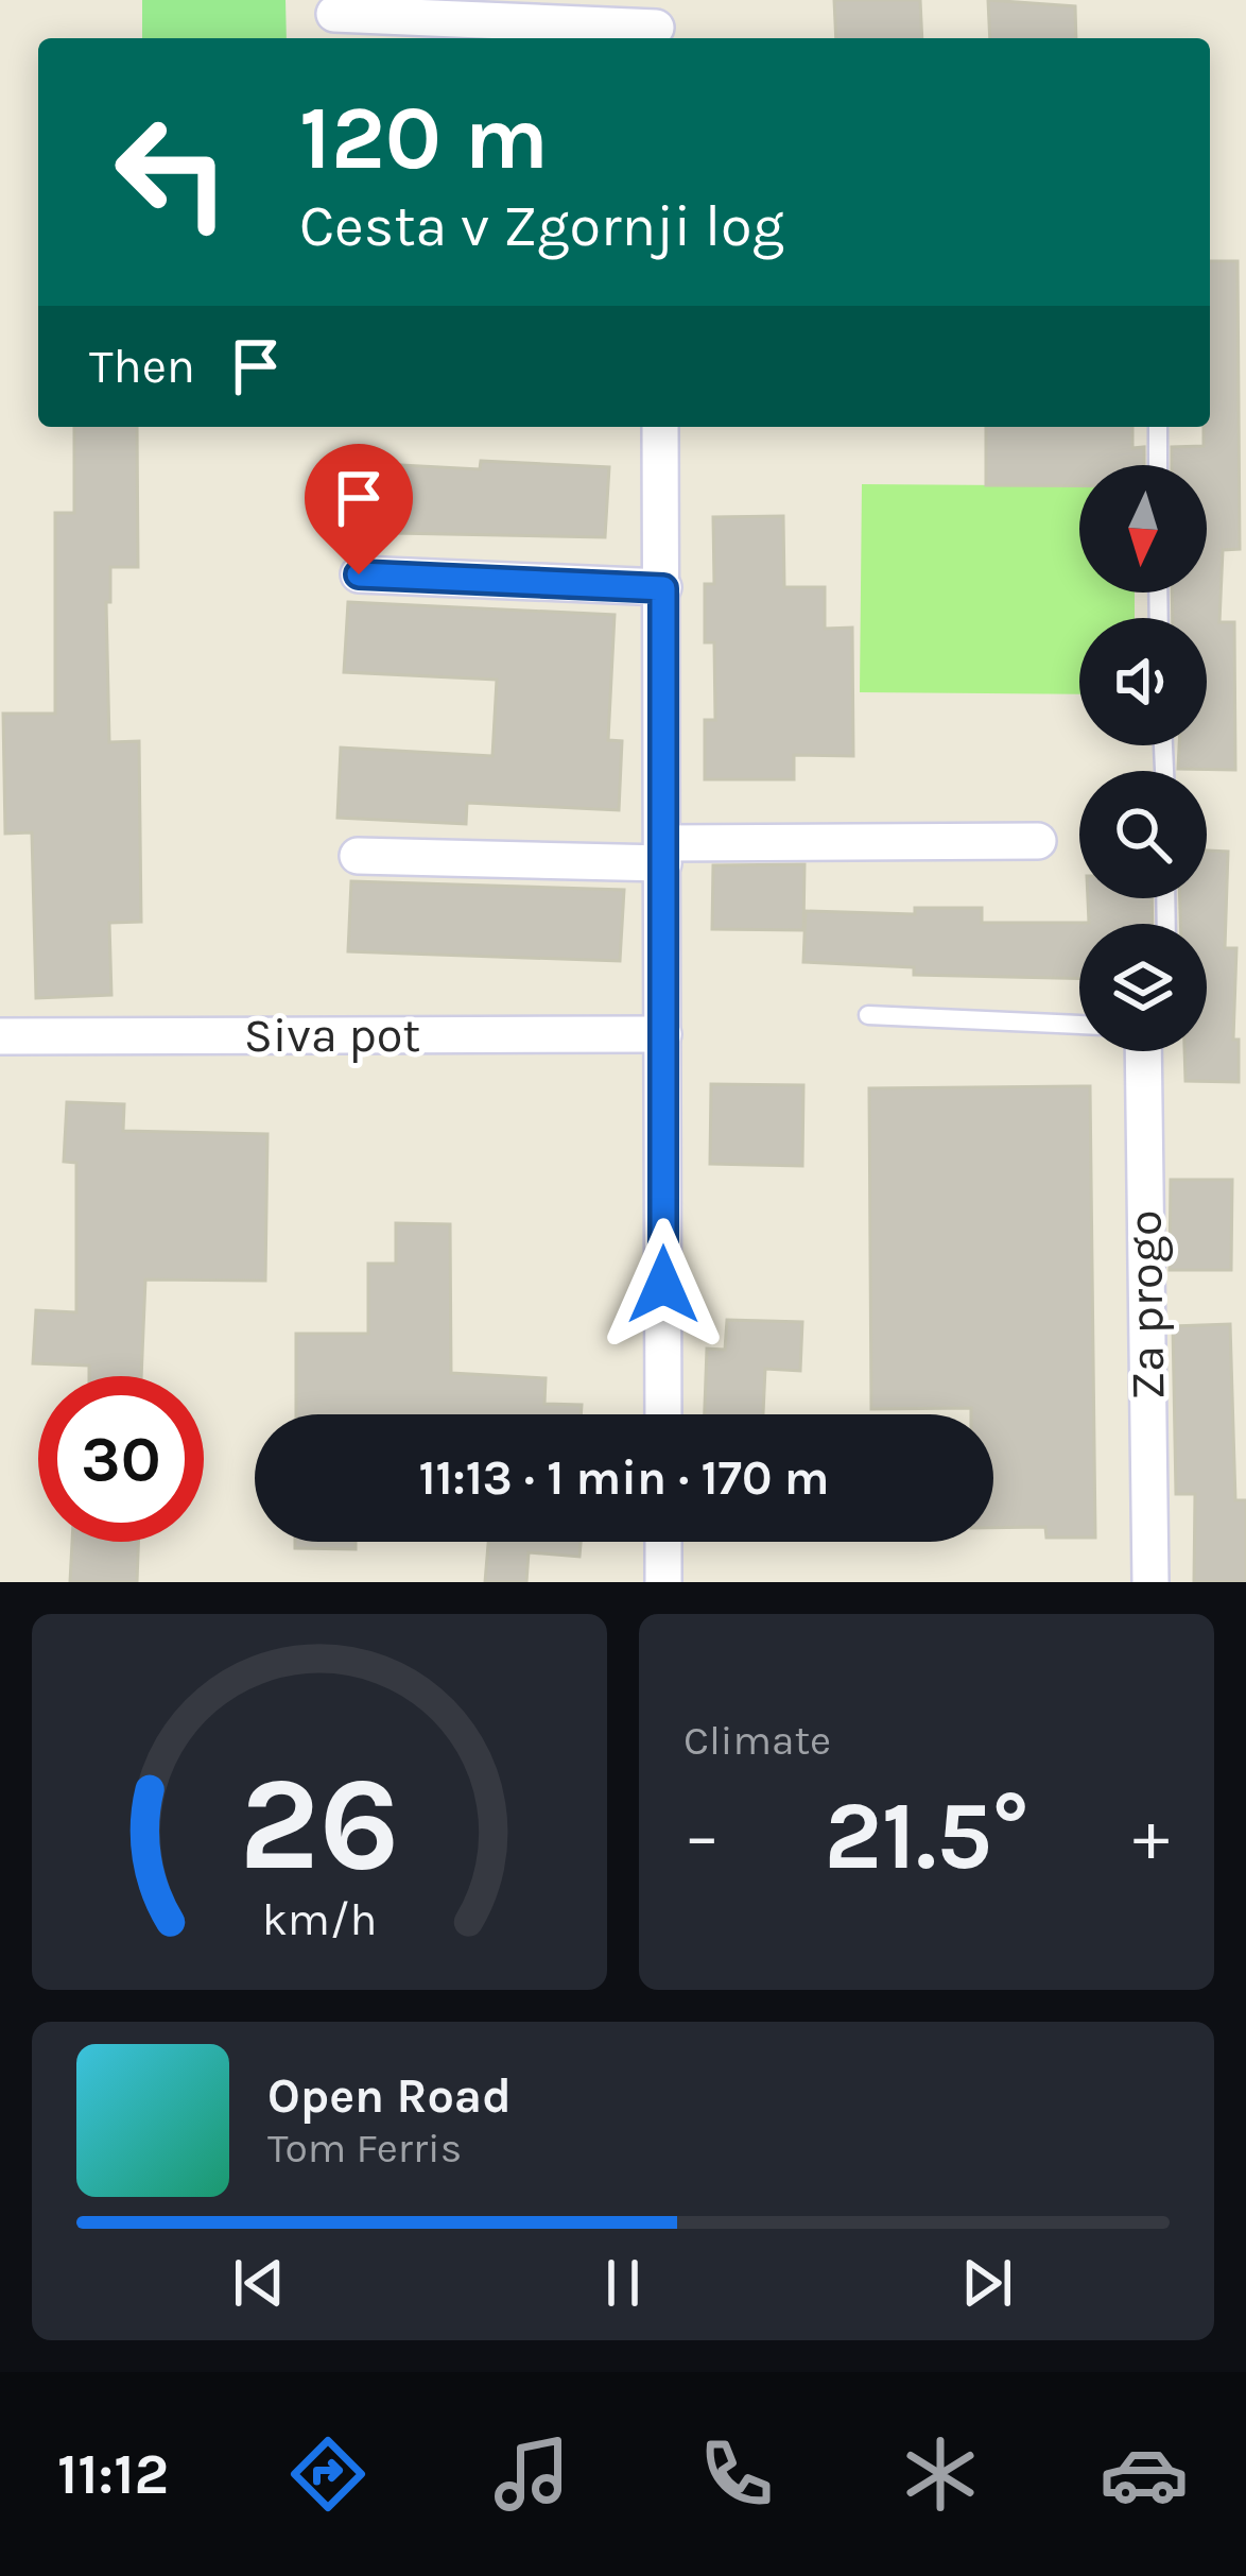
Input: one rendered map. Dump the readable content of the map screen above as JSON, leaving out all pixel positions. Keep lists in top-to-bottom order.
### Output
{
  "streets": {
    "street": ["Siva pot", "Za progo"]
  },
  "north": "bottom",
  "page": {
    "turn": ["120 m", "Cesta v Zgornji log"],
    "then": "Then",
    "limit": "30",
    "trip": "11:13 · 1 min · 170 m",
    "tile": "Climate",
    "heat": ["−", "21.5°", "+"],
    "song": ["Open Road", "Tom Ferris"],
    "tabs": "11:12",
    "gauge": ["26", "km/h"]
  }
}
